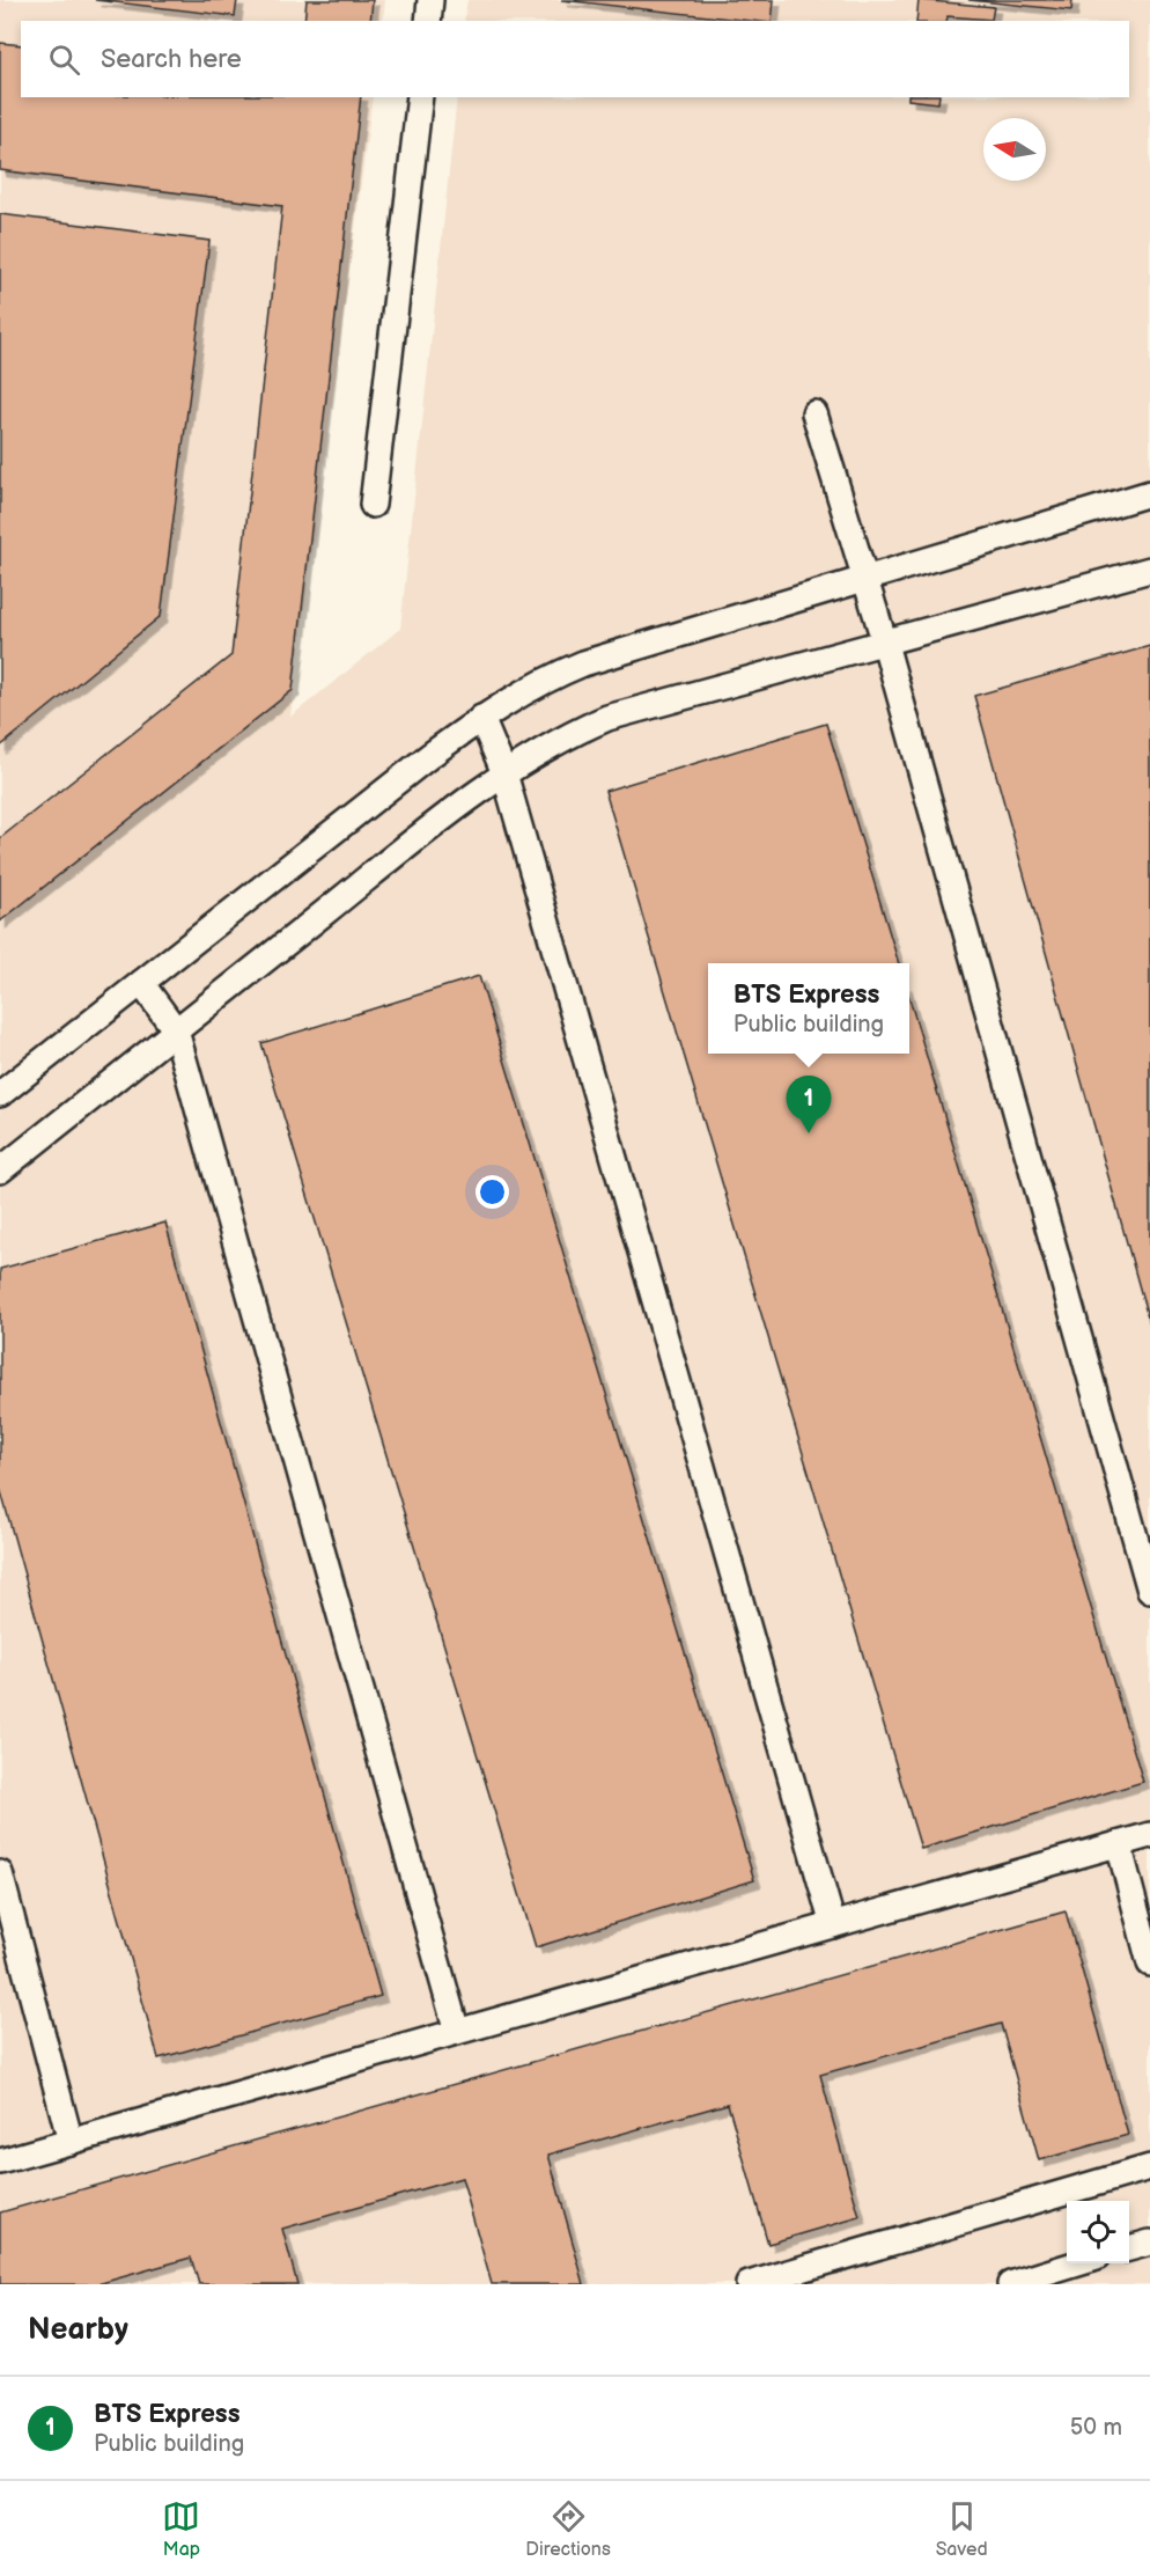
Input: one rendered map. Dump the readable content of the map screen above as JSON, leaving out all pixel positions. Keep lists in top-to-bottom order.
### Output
{
  "north": "left",
  "page": {
    "search": "Search here",
    "popup": ["BTS Express", "Public building"],
    "pins": "1",
    "heading": "Nearby",
    "list": [
      {
        "mark": "1",
        "name": "BTS Express",
        "note": "Public building",
        "value": "50 m"
      }
    ],
    "nav": ["Map", "Directions", "Saved"]
  }
}
